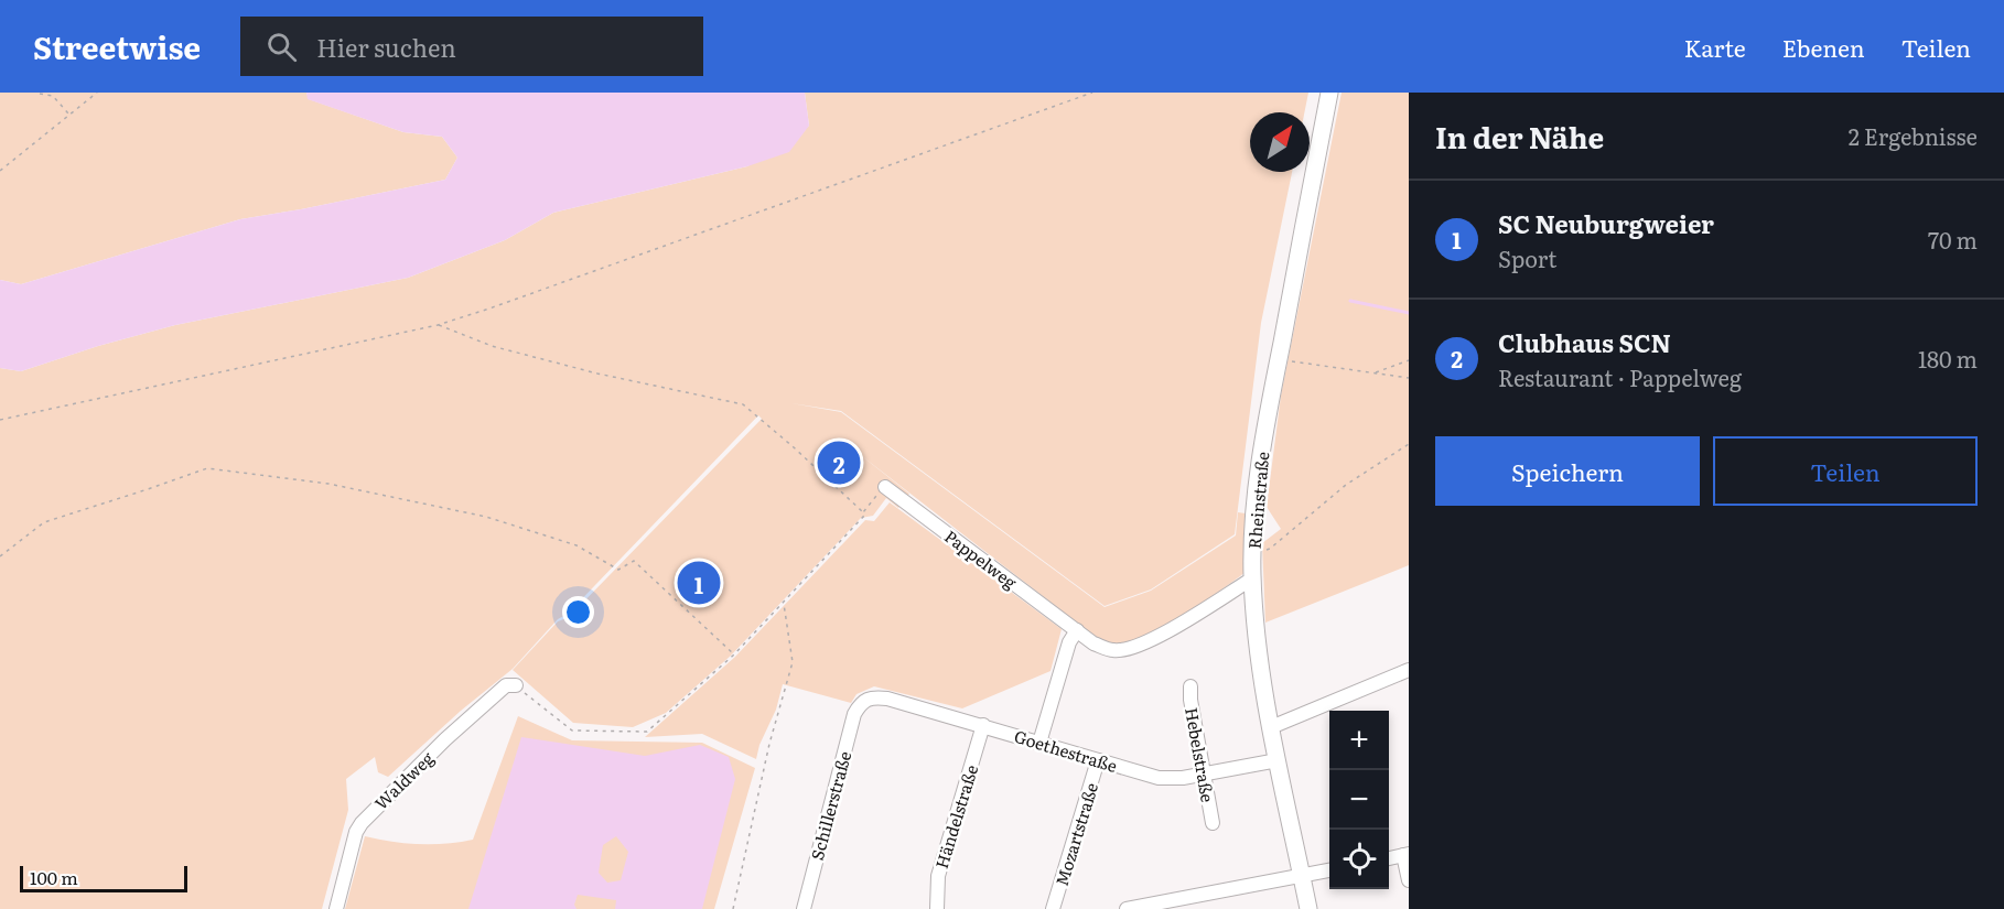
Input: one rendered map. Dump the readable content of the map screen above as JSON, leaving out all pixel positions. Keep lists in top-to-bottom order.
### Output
{
  "streets": {
    "main road": ["Rheinstraße"],
    "street": [
      "Pappelweg",
      "Goethestraße",
      "Hebelstraße",
      "Waldweg",
      "Schillerstraße",
      "Händelstraße",
      "Mozartstraße"
    ]
  },
  "crossings": [
    ["Rheinstraße", "Pappelweg"],
    ["Rheinstraße", "Goethestraße"],
    ["Goethestraße", "Hebelstraße"],
    ["Goethestraße", "Schillerstraße"],
    ["Goethestraße", "Händelstraße"],
    ["Goethestraße", "Mozartstraße"]
  ],
  "scale_bar": "100 m",
  "north": "top right",
  "page": {
    "header": "Streetwise",
    "search": "Hier suchen",
    "nav": ["Karte", "Ebenen", "Teilen"],
    "heading": ["In der Nähe", "2 Ergebnisse"],
    "list": [
      {
        "mark": "1",
        "name": "SC Neuburgweier",
        "note": "Sport",
        "value": "70 m"
      },
      {
        "mark": "2",
        "name": "Clubhaus SCN",
        "note": "Restaurant · Pappelweg",
        "value": "180 m"
      }
    ],
    "buttons": ["Speichern", "Teilen"],
    "pins": ["2", "1"],
    "map_buttons": ["+", "−"],
    "scale": "100 m"
  }
}
